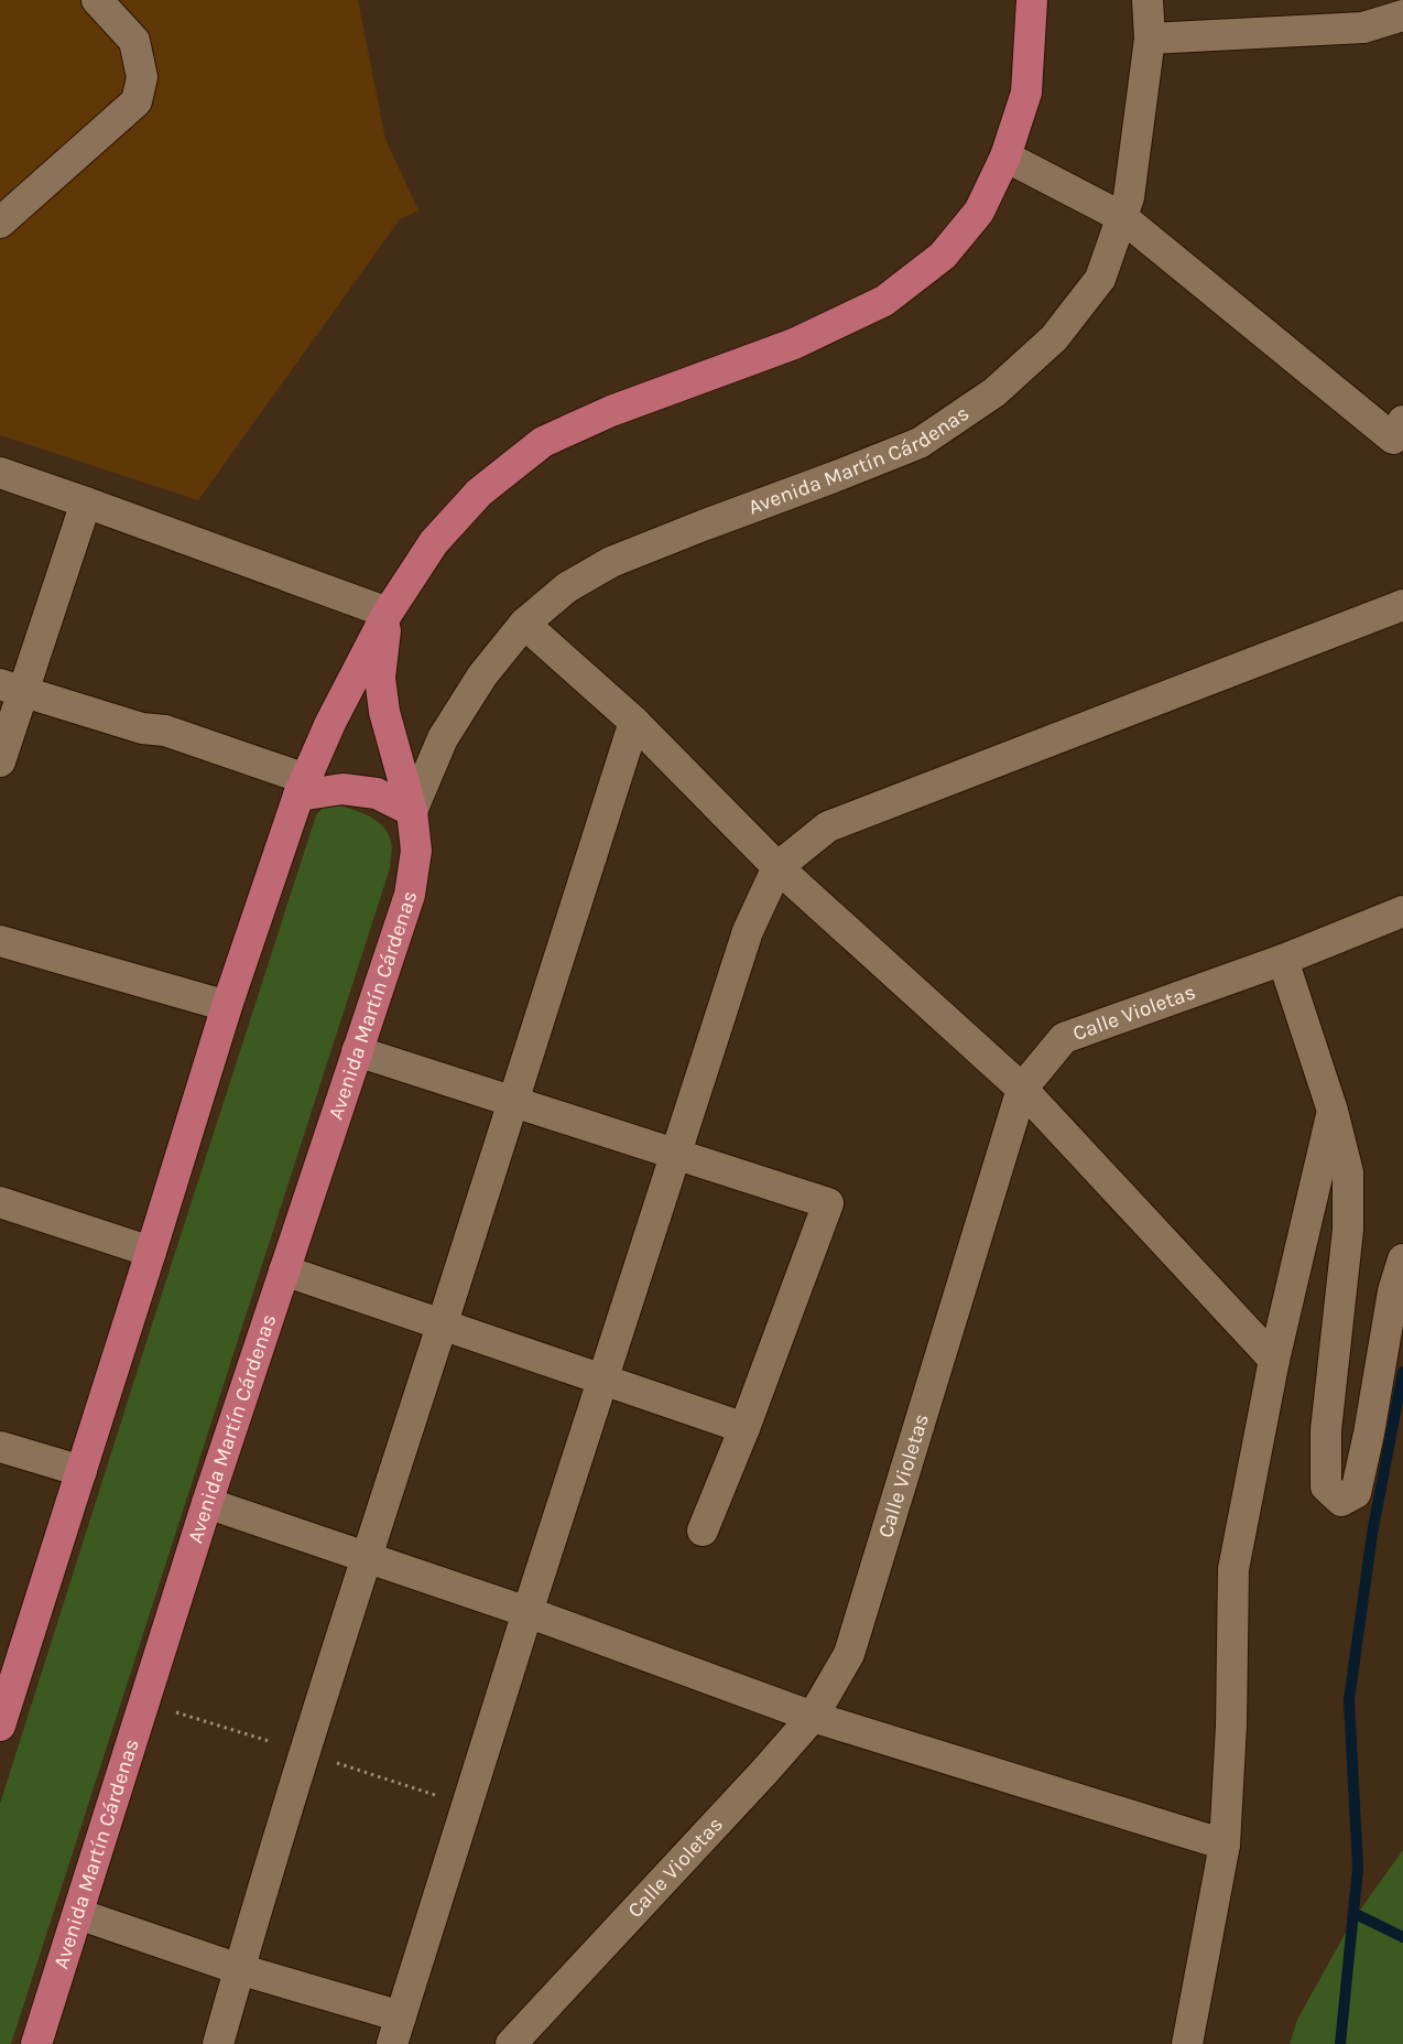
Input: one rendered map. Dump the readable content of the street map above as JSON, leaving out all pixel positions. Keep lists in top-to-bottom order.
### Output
{
  "streets": {
    "main road": ["Avenida Martín Cárdenas"],
    "street": ["Calle Violetas"]
  }
}
